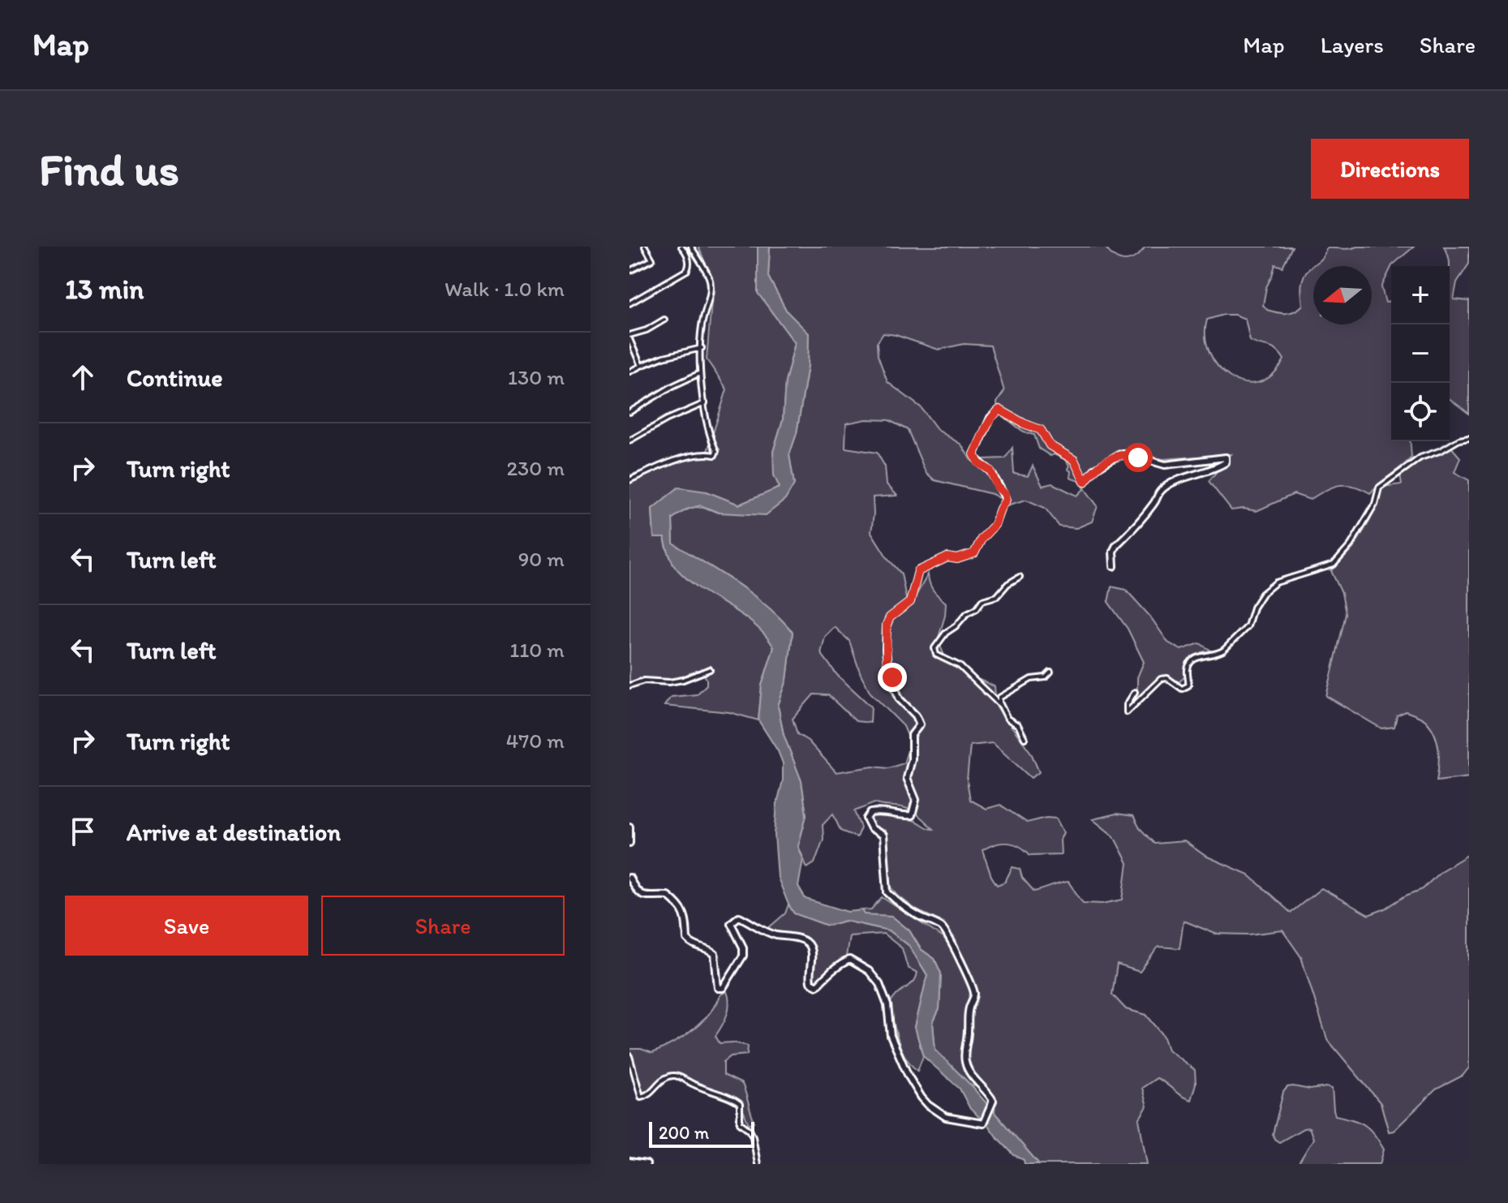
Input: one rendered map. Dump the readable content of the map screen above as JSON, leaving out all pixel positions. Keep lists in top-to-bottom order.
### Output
{
  "scale_bar": "200 m",
  "north": "left",
  "page": {
    "header": "Map",
    "nav": ["Map", "Layers", "Share"],
    "buttons": [
      "Directions",
      ["Save", "Share"]
    ],
    "title": "Find us",
    "heading": ["13 min", "Walk · 1.0 km"],
    "map_buttons": ["+", "−"],
    "list": [
      ["Continue", "130 m"],
      ["Turn right", "230 m"],
      ["Turn left", "90 m"],
      ["Turn left", "110 m"],
      ["Turn right", "470 m"],
      "Arrive at destination"
    ],
    "scale": "200 m"
  }
}
